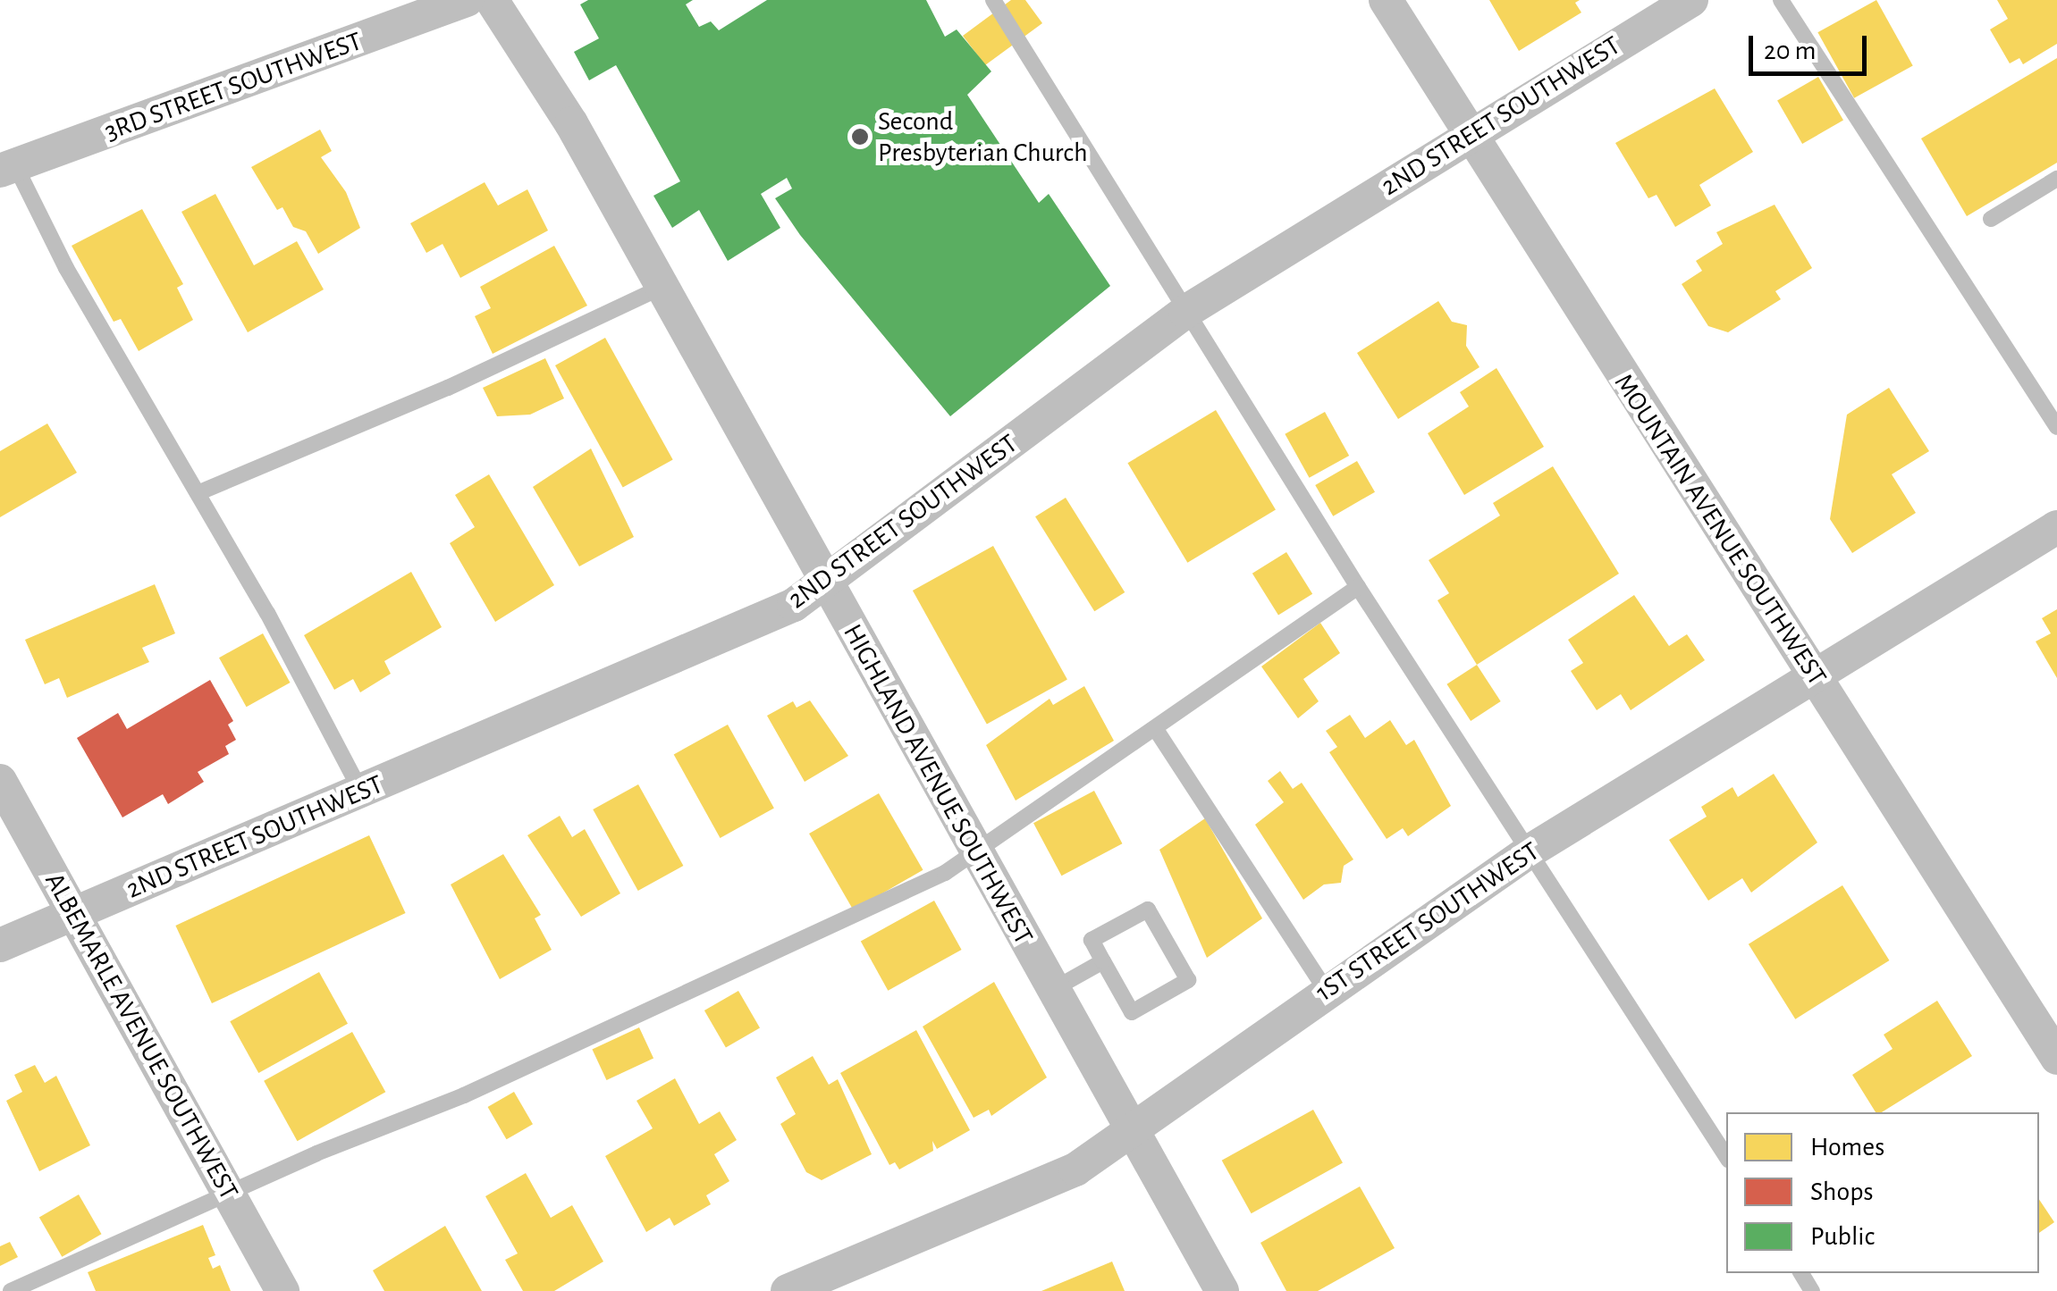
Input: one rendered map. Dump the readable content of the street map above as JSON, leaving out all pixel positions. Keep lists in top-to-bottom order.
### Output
{
  "streets": {
    "street": [
      "3RD STREET SOUTHWEST",
      "2ND STREET SOUTHWEST",
      "MOUNTAIN AVENUE SOUTHWEST",
      "HIGHLAND AVENUE SOUTHWEST",
      "1ST STREET SOUTHWEST",
      "ALBEMARLE AVENUE SOUTHWEST"
    ]
  },
  "crossings": [
    ["2ND STREET SOUTHWEST", "MOUNTAIN AVENUE SOUTHWEST"],
    ["2ND STREET SOUTHWEST", "HIGHLAND AVENUE SOUTHWEST"],
    ["2ND STREET SOUTHWEST", "ALBEMARLE AVENUE SOUTHWEST"],
    ["MOUNTAIN AVENUE SOUTHWEST", "1ST STREET SOUTHWEST"],
    ["HIGHLAND AVENUE SOUTHWEST", "1ST STREET SOUTHWEST"]
  ],
  "places": ["Second Presbyterian Church"],
  "legend": ["Homes", "Shops", "Public"],
  "scale_bar": "20 m"
}
